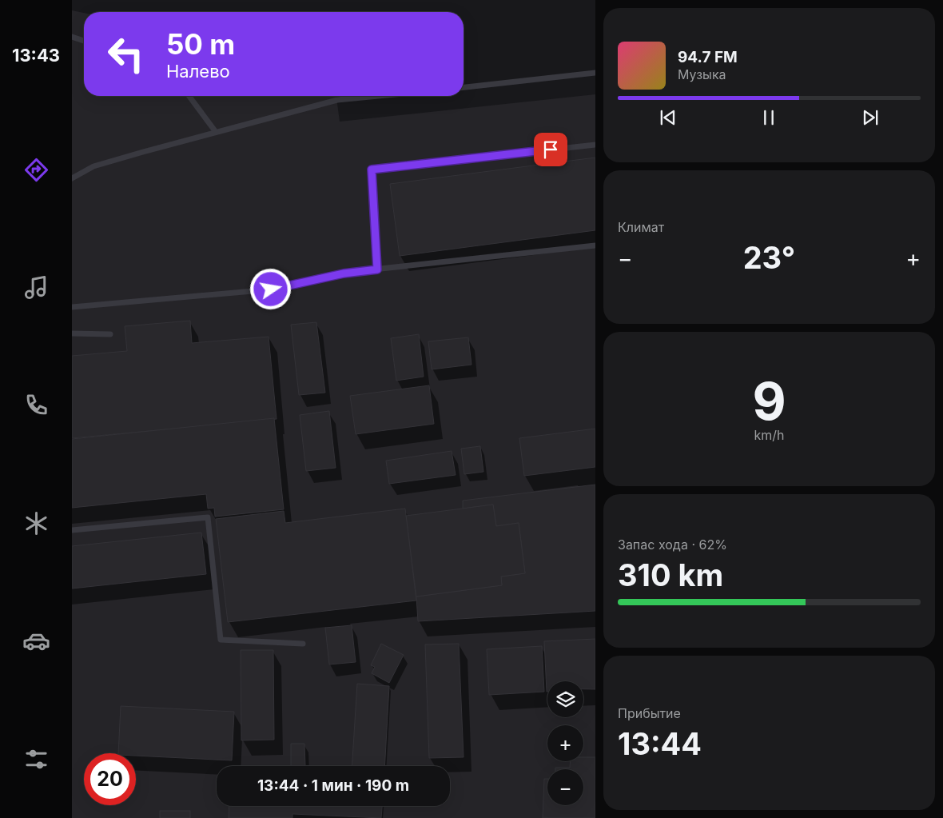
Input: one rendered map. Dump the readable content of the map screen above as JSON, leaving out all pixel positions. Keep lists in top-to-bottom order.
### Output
{
  "page": {
    "tabs": "13:43",
    "turn": ["50 m", "Налево"],
    "song": ["94.7 FM", "Музыка"],
    "tile": [
      "Климат",
      ["9", "km/h"],
      ["Запас хода · 62%", "310 km"],
      ["Прибытие", "13:44"]
    ],
    "heat": ["−", "23°", "+"],
    "map_buttons": ["+", "−"],
    "limit": "20",
    "trip": "13:44 · 1 мин · 190 m"
  }
}
